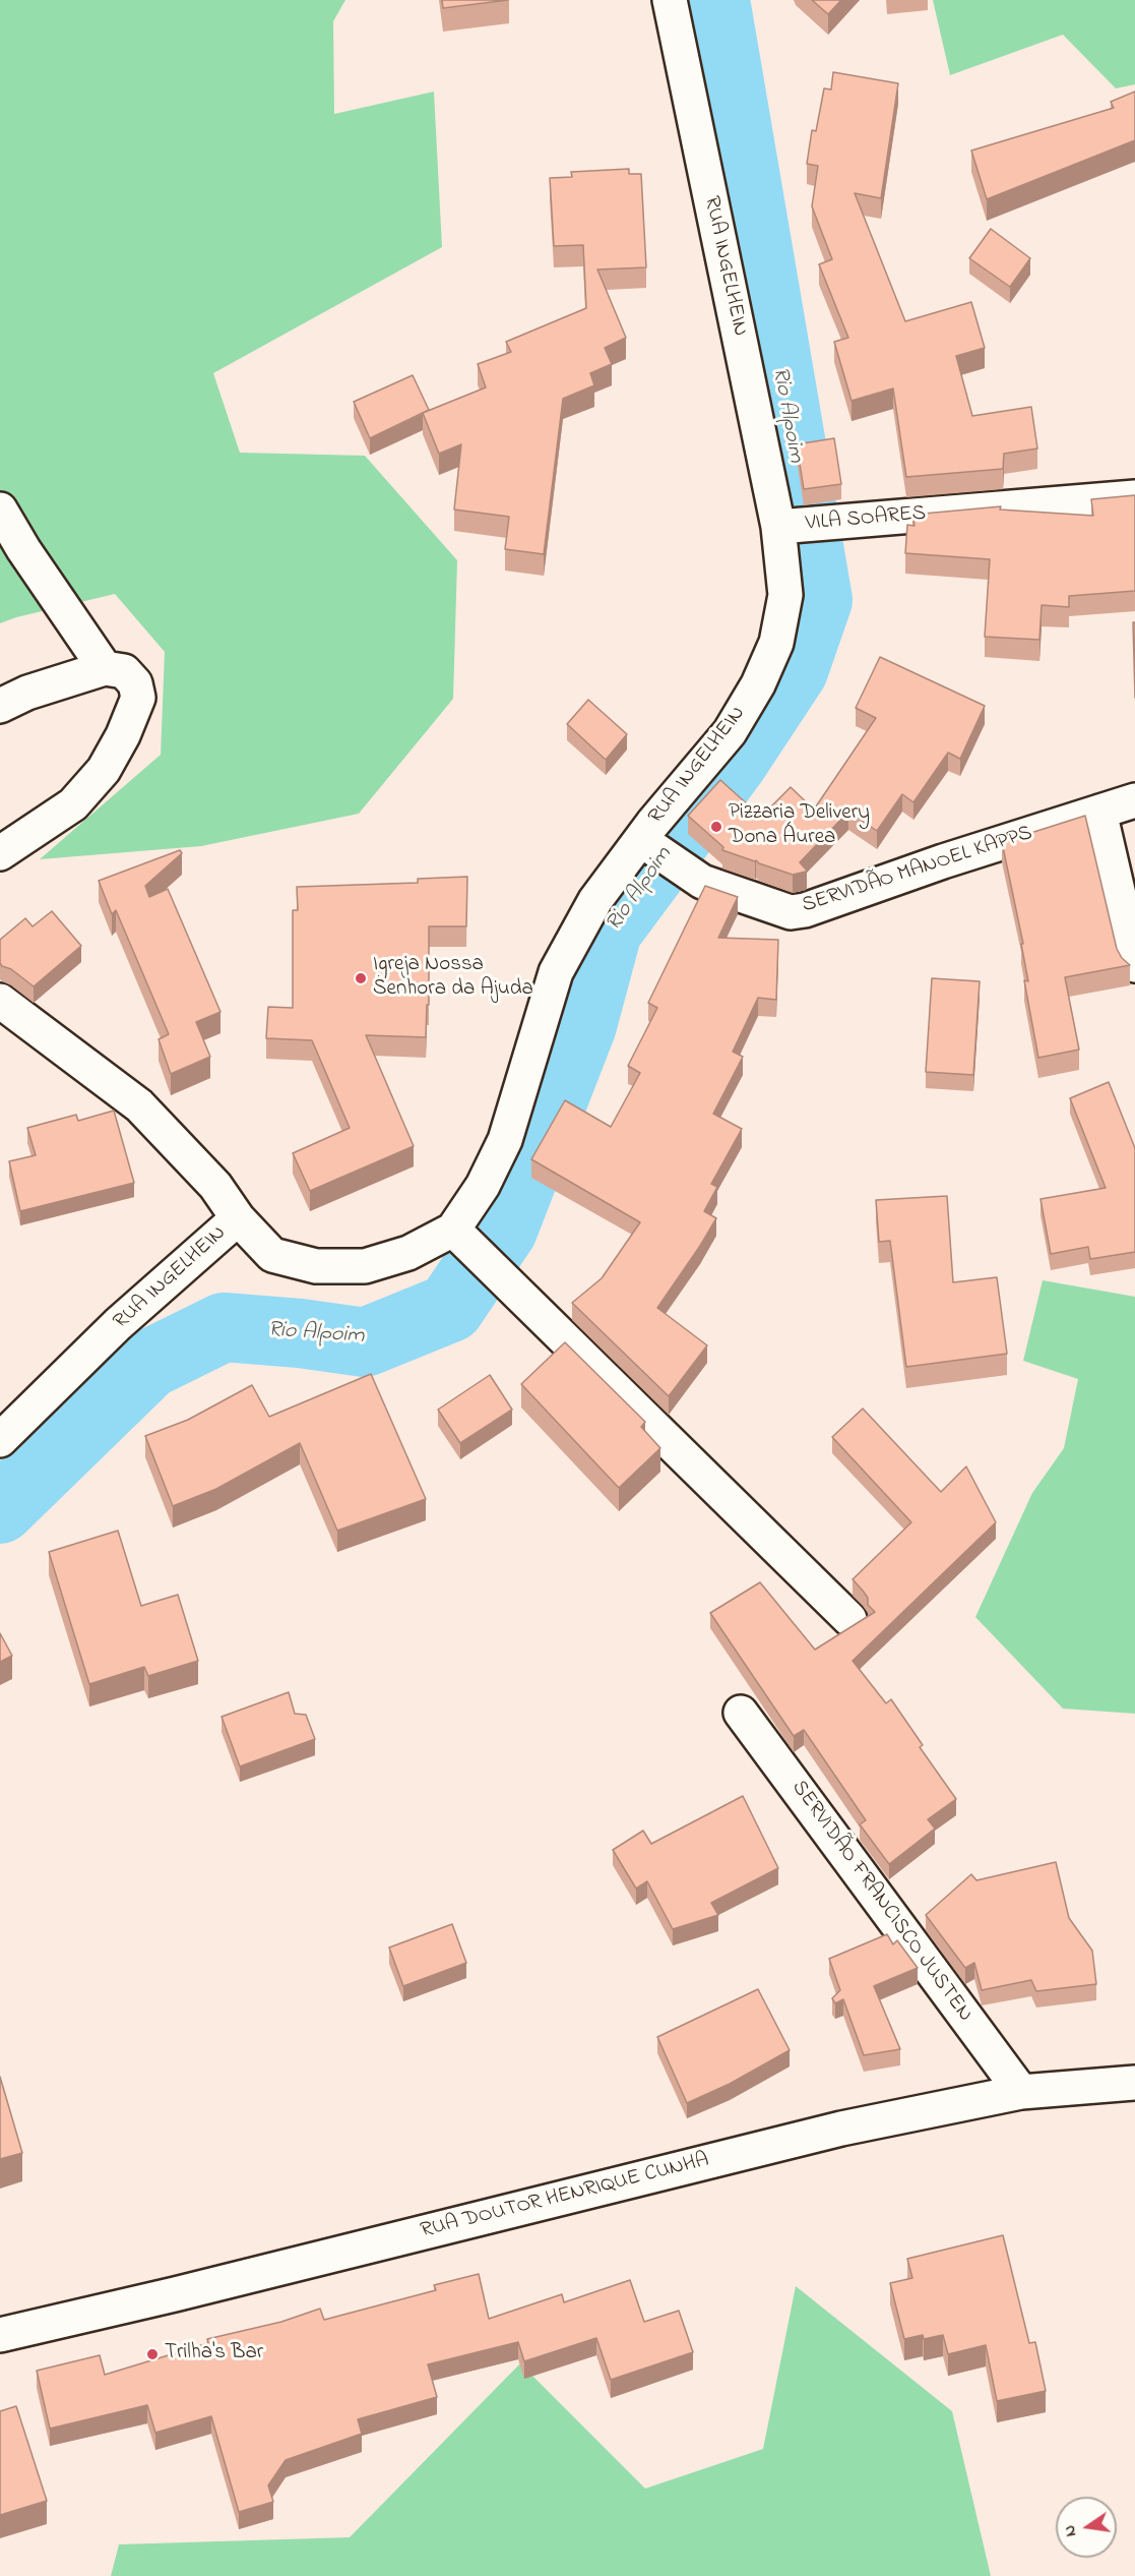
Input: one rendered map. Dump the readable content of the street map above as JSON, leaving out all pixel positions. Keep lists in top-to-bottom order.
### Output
{
  "streets": {
    "street": [
      "RUA INGELHEIN",
      "VILA SOARES",
      "SERVIDÃO MANOEL KAPPS",
      "SERVIDÃO FRANCISCO JUSTEN",
      "RUA DOUTOR HENRIQUE CUNHA"
    ]
  },
  "crossings": [
    ["RUA INGELHEIN", "VILA SOARES"],
    ["RUA INGELHEIN", "SERVIDÃO MANOEL KAPPS"],
    ["SERVIDÃO FRANCISCO JUSTEN", "RUA DOUTOR HENRIQUE CUNHA"]
  ],
  "water": ["Rio Alpoim"],
  "places": ["Pizzaria Delivery Dona Áurea", "Igreja Nossa Senhora da Ajuda", "Trilha's Bar"],
  "north": "left"
}
